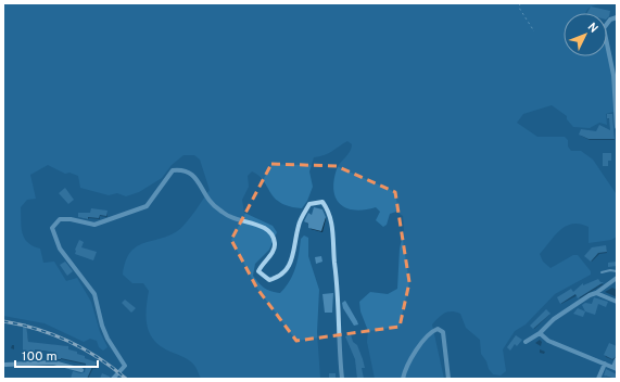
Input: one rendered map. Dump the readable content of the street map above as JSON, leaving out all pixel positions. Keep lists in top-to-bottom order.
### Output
{
  "scale_bar": "100 m",
  "north": "top right"
}
